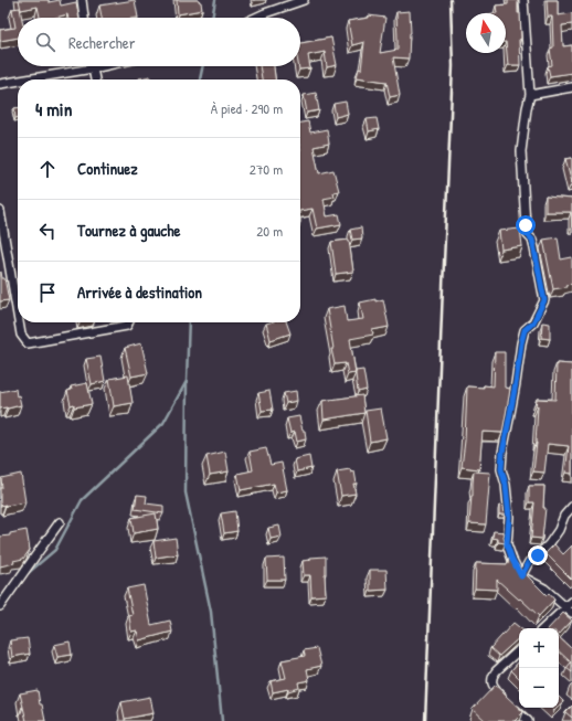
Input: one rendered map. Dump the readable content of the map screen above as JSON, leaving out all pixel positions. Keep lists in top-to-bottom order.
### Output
{
  "north": "top",
  "page": {
    "search": "Rechercher",
    "heading": ["4 min", "À pied · 290 m"],
    "list": [
      ["Continuez", "270 m"],
      ["Tournez à gauche", "20 m"],
      "Arrivée à destination"
    ],
    "map_buttons": ["+", "−"]
  }
}
